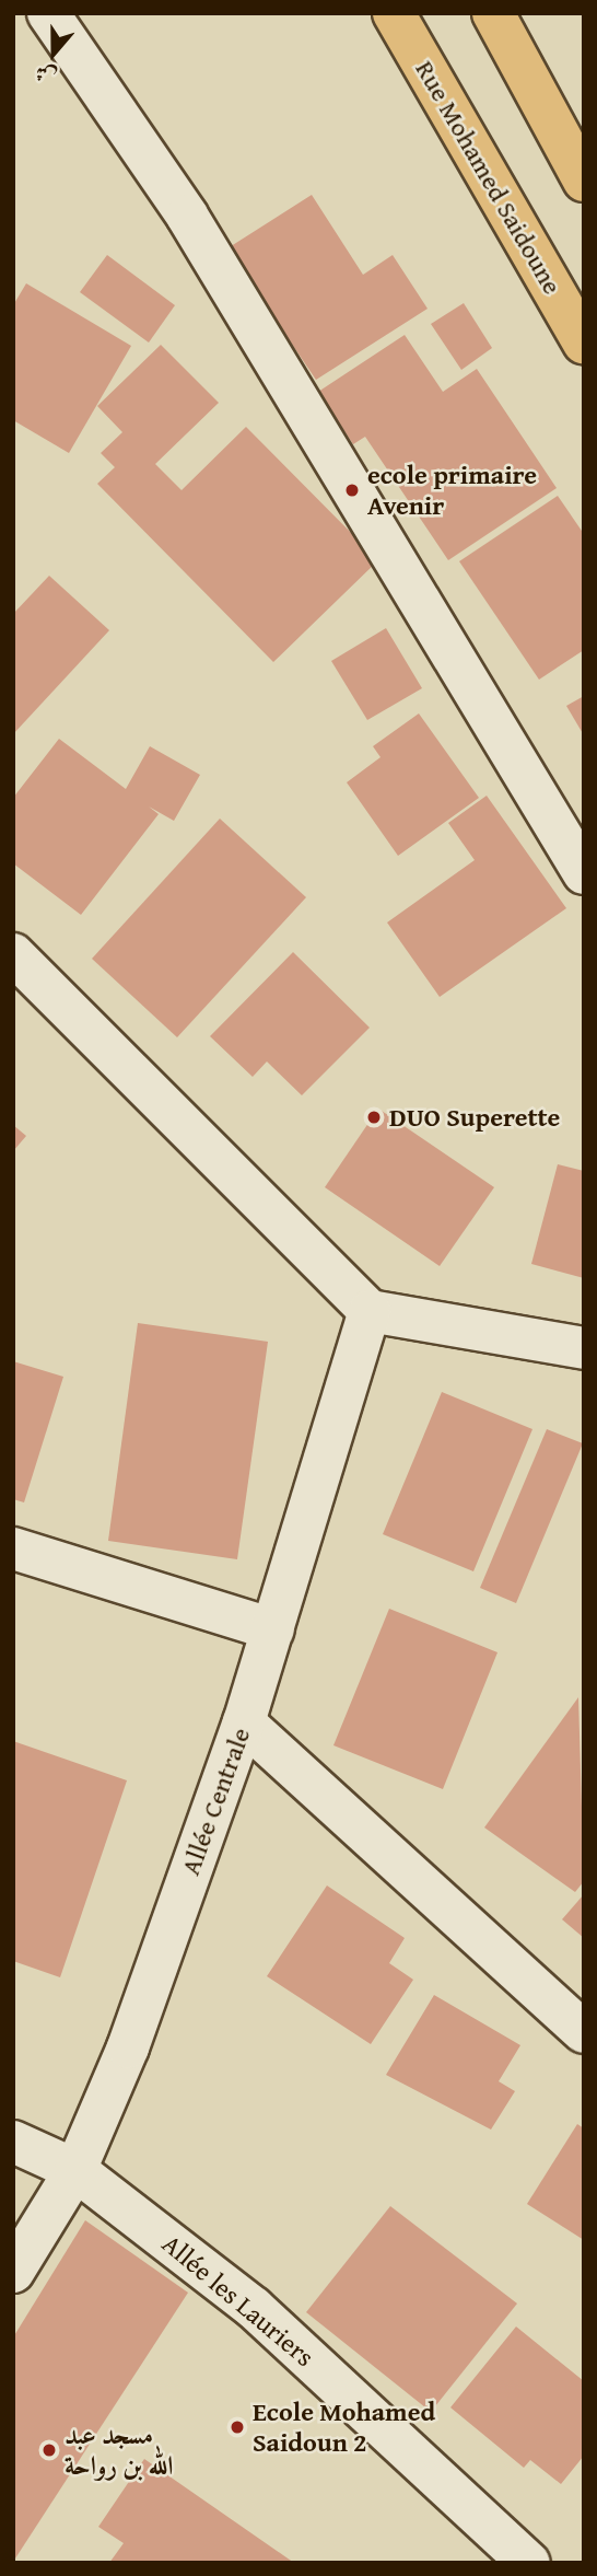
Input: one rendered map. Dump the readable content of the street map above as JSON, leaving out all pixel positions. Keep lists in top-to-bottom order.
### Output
{
  "streets": {
    "main road": ["Rue Mohamed Saidoune"],
    "street": ["Allée Centrale", "Allée les Lauriers"]
  },
  "crossings": [
    ["Allée Centrale", "Allée les Lauriers"]
  ],
  "places": [
    "ecole primaire Avenir",
    "DUO Superette",
    "Ecole Mohamed Saidoun 2",
    "مسجد عبد الله بن رواحة"
  ],
  "north": "bottom"
}
